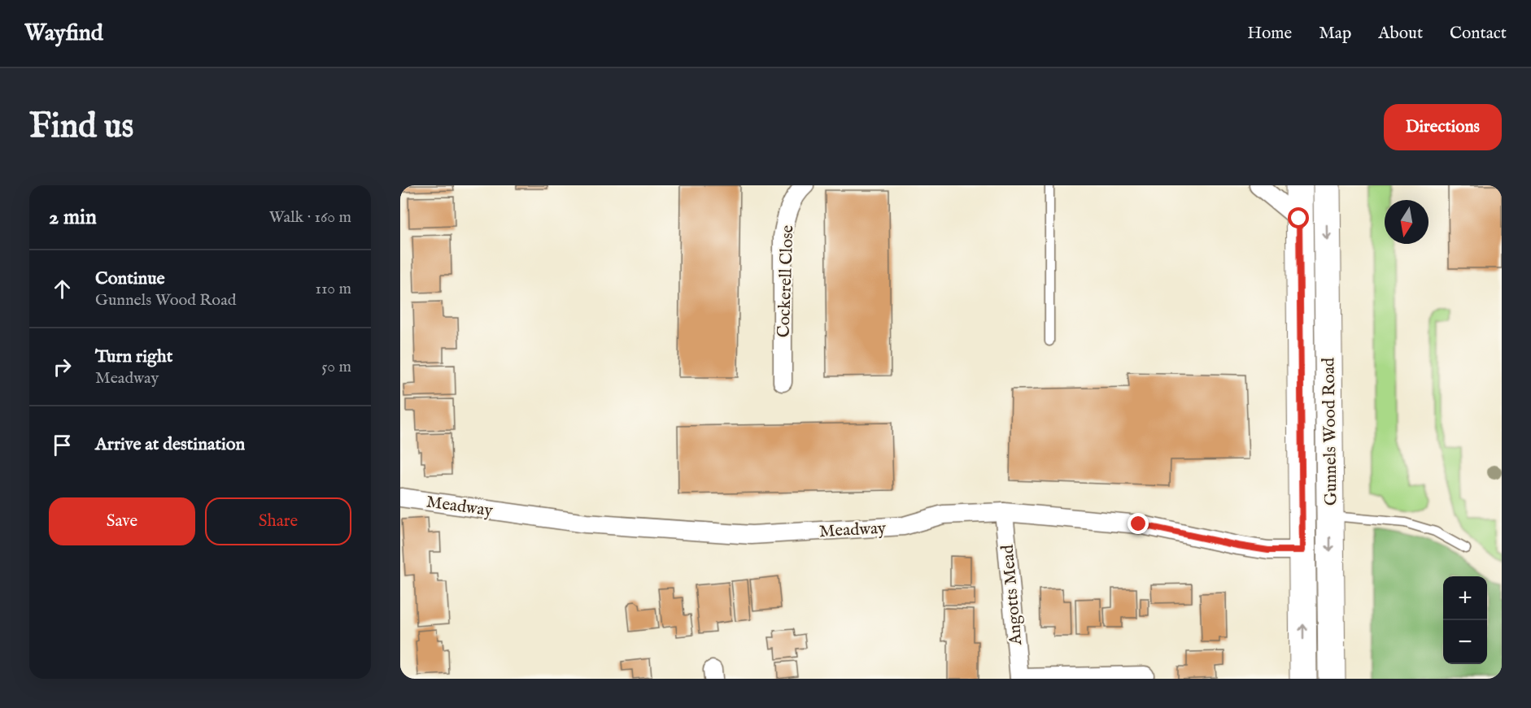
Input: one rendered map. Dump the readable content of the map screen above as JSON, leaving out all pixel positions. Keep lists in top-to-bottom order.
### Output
{
  "streets": {
    "main road": ["Gunnels Wood Road"],
    "street": ["Cockerell Close", "Meadway", "Angotts Mead"]
  },
  "crossings": [
    ["Gunnels Wood Road", "Meadway"],
    ["Meadway", "Angotts Mead"]
  ],
  "north": "bottom",
  "page": {
    "header": "Wayfind",
    "nav": [
      "Home",
      "Map",
      "About",
      "Contact"
    ],
    "buttons": [
      "Directions",
      ["Save", "Share"]
    ],
    "title": "Find us",
    "heading": ["2 min", "Walk · 160 m"],
    "list": [
      ["Continue", "Gunnels Wood Road", "110 m"],
      ["Turn right", "Meadway", "50 m"],
      "Arrive at destination"
    ],
    "map_buttons": ["+", "−"]
  }
}
